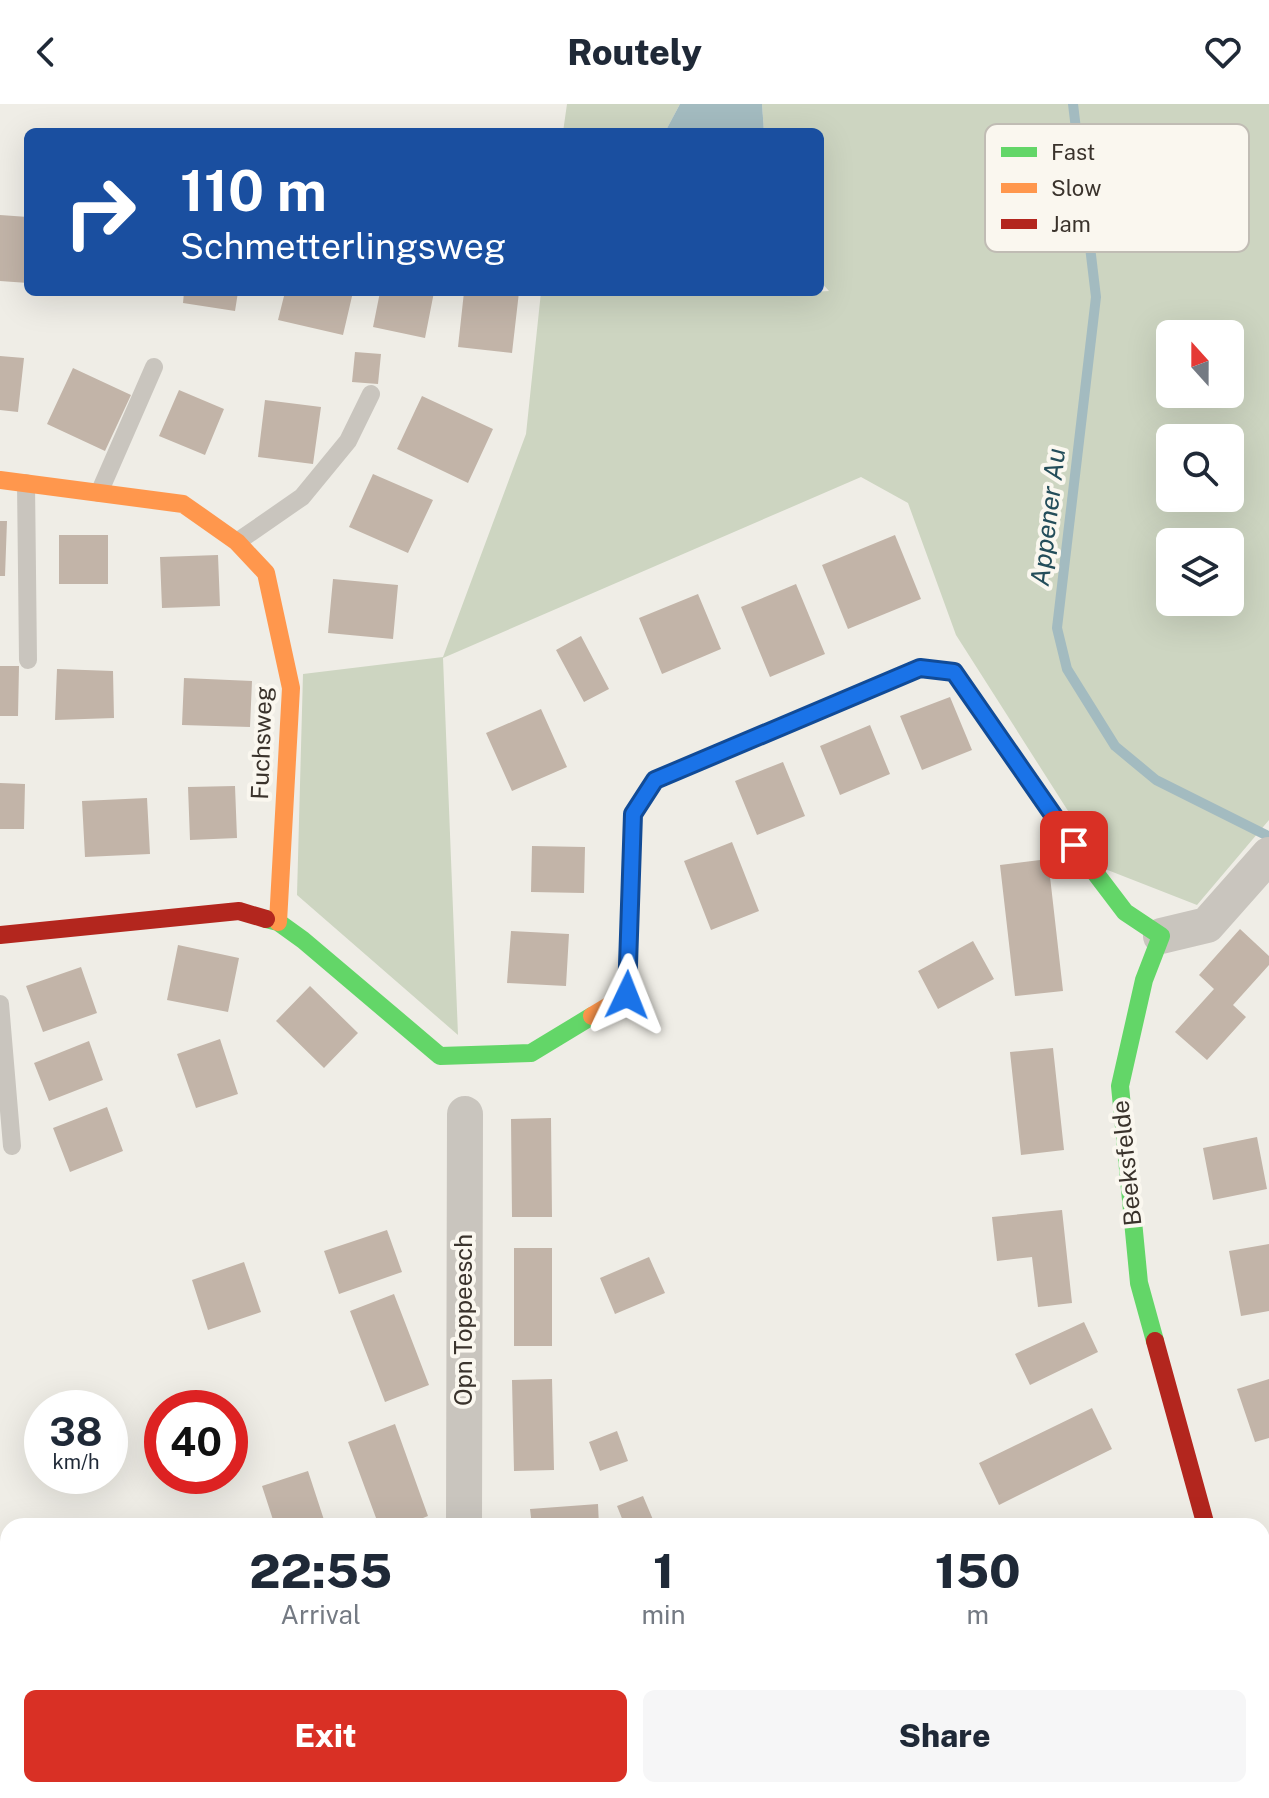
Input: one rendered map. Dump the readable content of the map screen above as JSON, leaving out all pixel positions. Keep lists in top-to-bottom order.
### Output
{
  "streets": {
    "street": ["Fuchsweg", "Beeksfelde", "Opn Toppeesch"]
  },
  "water": ["Appener Au"],
  "legend": ["Fast", "Slow", "Jam"],
  "north": "top",
  "page": {
    "header": "Routely",
    "turn": ["110 m", "Schmetterlingsweg"],
    "speed": "38 km/h",
    "limit": "40",
    "eta": [
      "22:55",
      "Arrival",
      "1",
      "min",
      "150",
      "m"
    ],
    "buttons": ["Exit", "Share"]
  }
}
